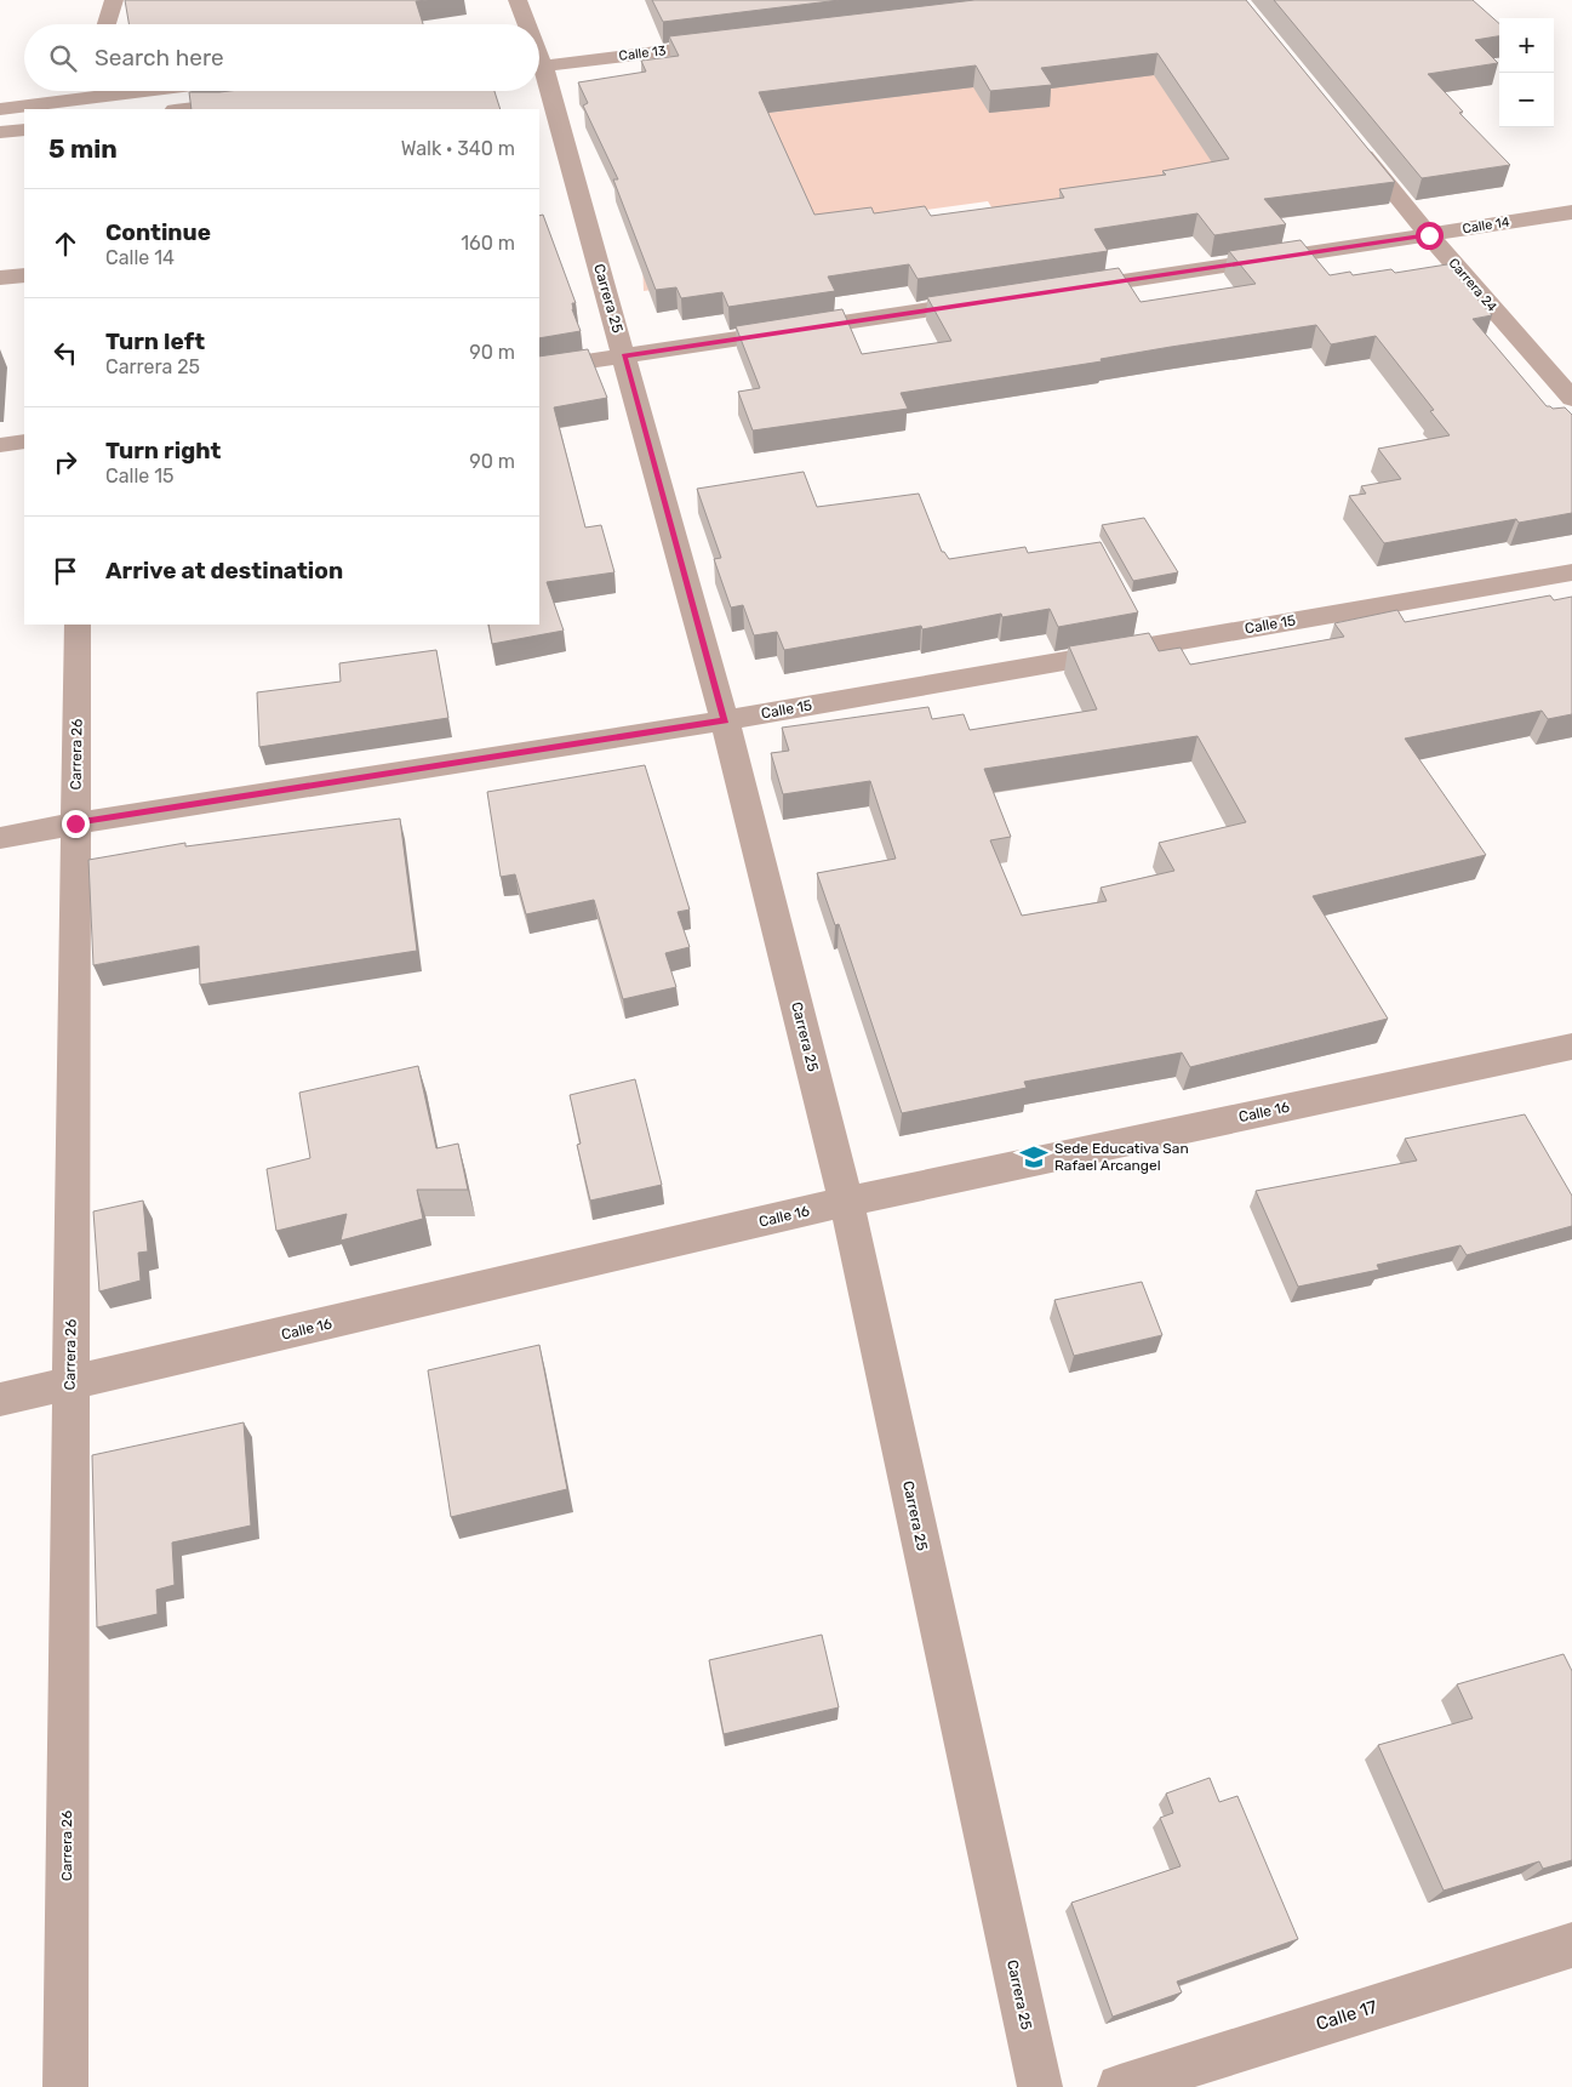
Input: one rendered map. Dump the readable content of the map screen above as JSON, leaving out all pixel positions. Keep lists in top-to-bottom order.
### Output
{
  "streets": {
    "street": [
      "Calle 13",
      "Calle 14",
      "Carrera 24",
      "Carrera 25",
      "Calle 15",
      "Carrera 26",
      "Calle 16",
      "Calle 17"
    ]
  },
  "crossings": [
    ["Calle 14", "Carrera 24"],
    ["Carrera 25", "Calle 15"],
    ["Carrera 25", "Calle 16"],
    ["Calle 15", "Carrera 26"],
    ["Carrera 26", "Calle 16"]
  ],
  "places": {
    "school or university": ["Sede Educativa San Rafael Arcangel"]
  },
  "page": {
    "map_buttons": ["+", "−"],
    "search": "Search here",
    "heading": ["5 min", "Walk · 340 m"],
    "list": [
      ["Continue", "Calle 14", "160 m"],
      ["Turn left", "Carrera 25", "90 m"],
      ["Turn right", "Calle 15", "90 m"],
      "Arrive at destination"
    ]
  }
}
